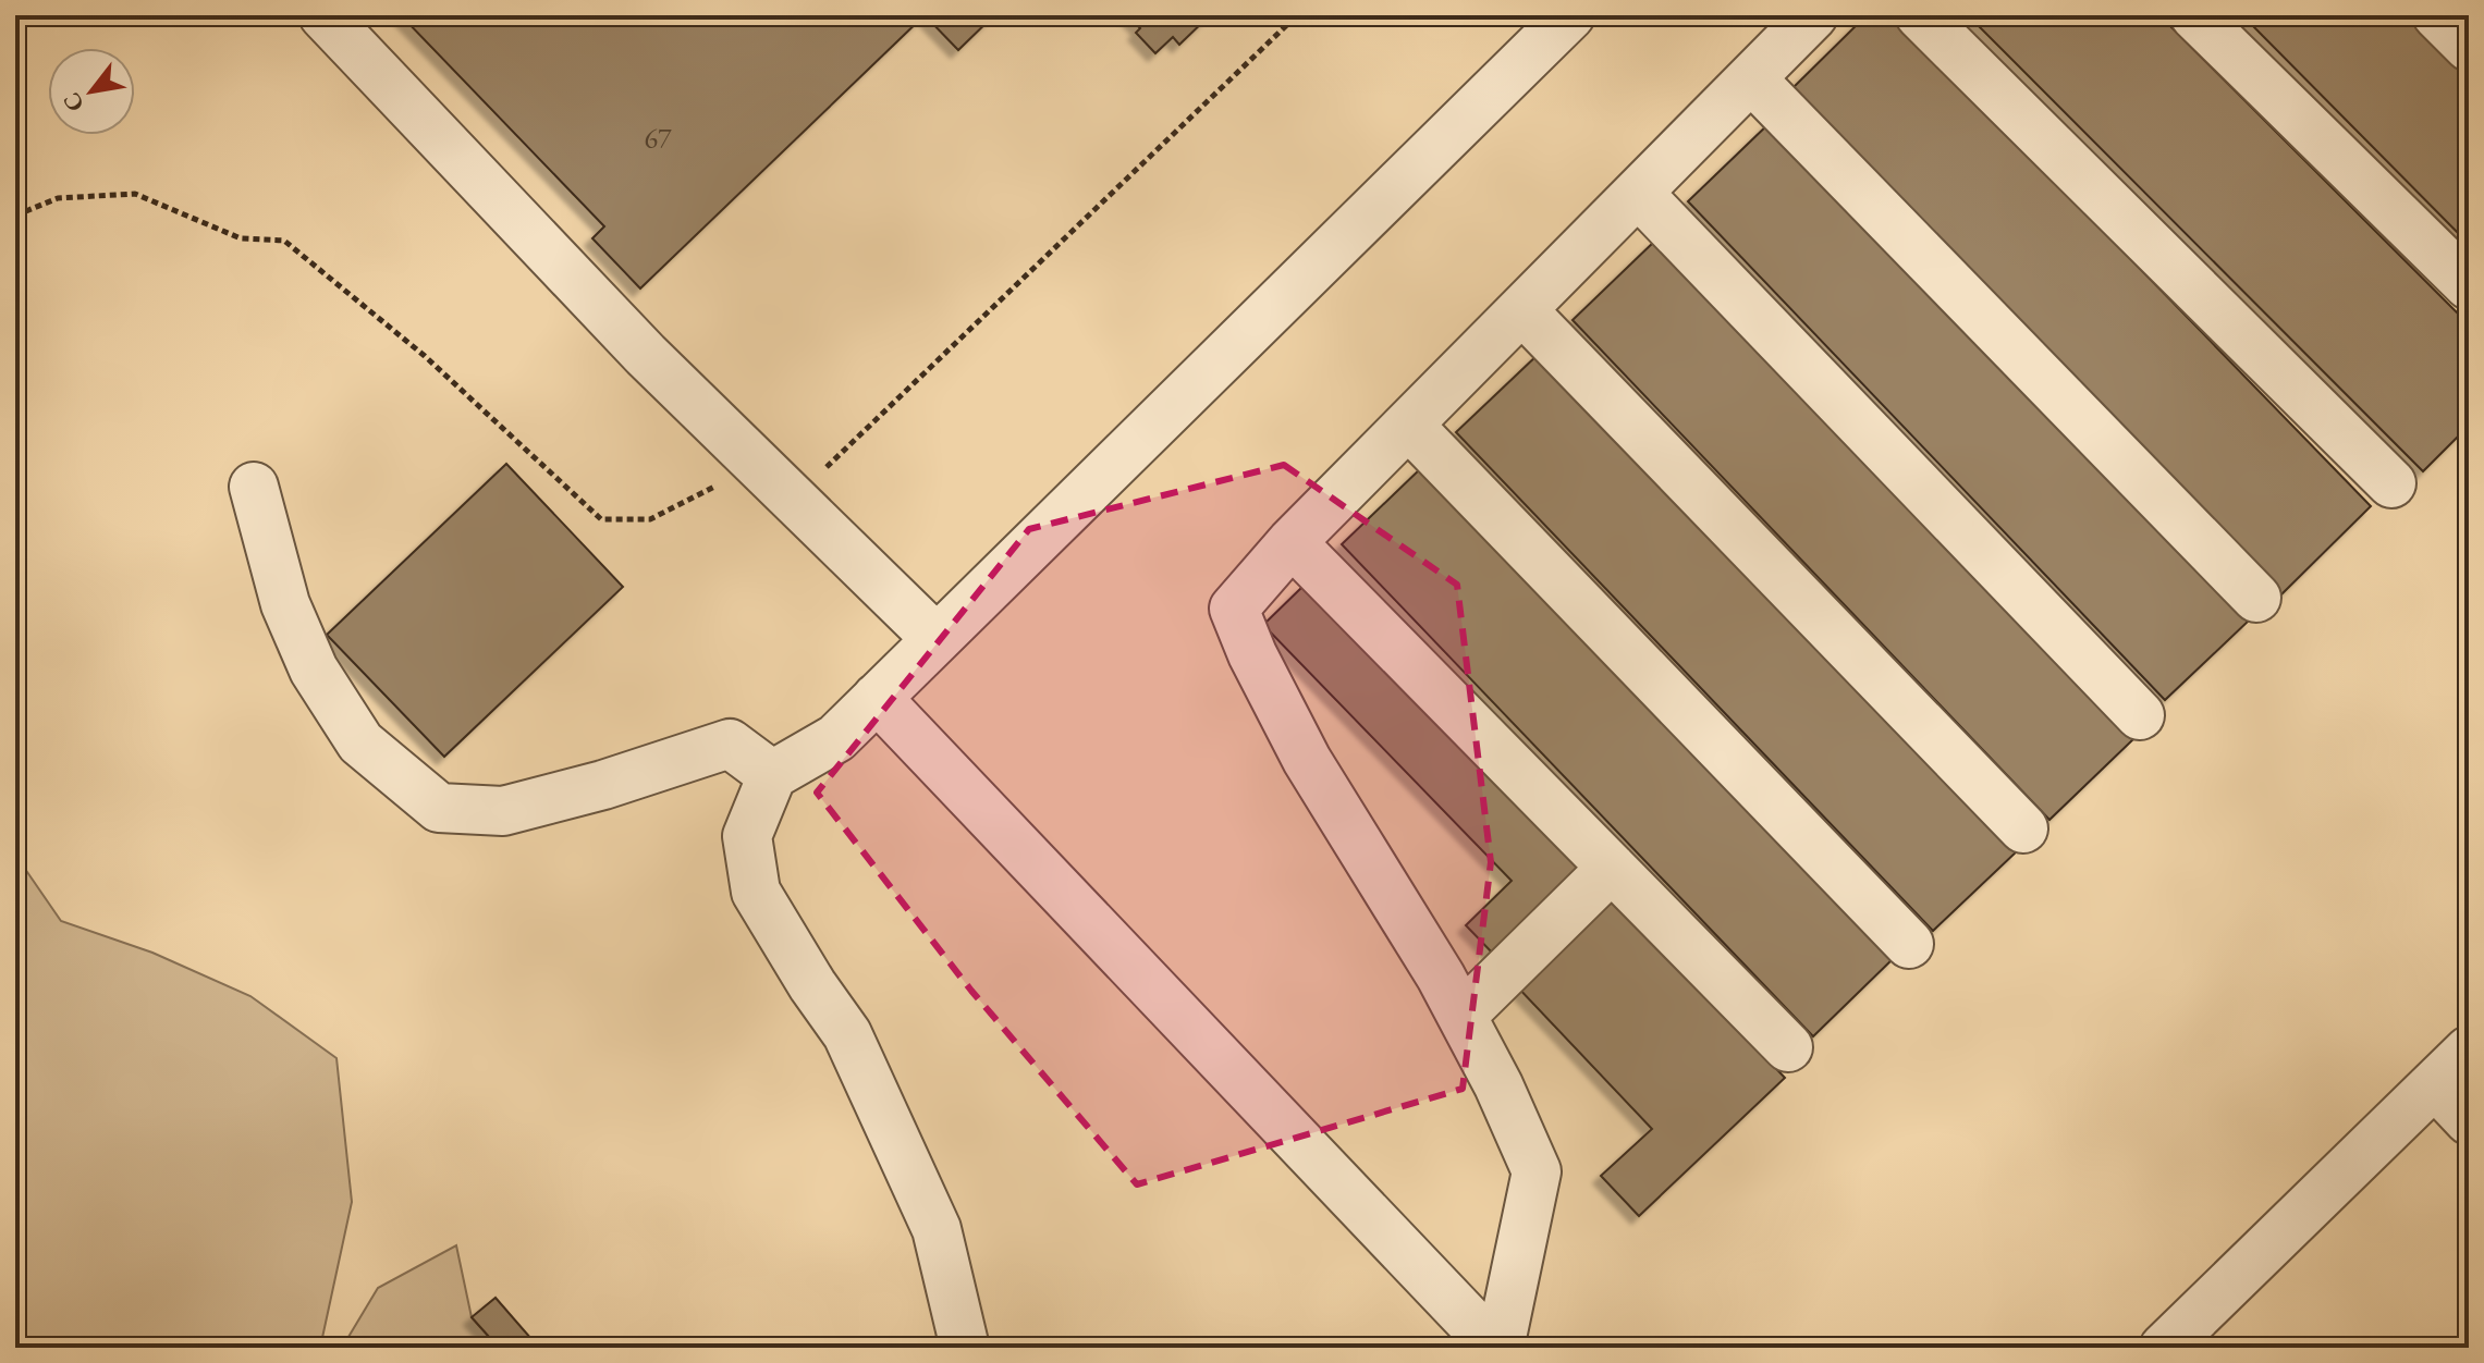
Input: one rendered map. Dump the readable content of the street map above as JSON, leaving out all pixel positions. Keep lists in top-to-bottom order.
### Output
{
  "house_numbers": ["67"],
  "north": "bottom left"
}
